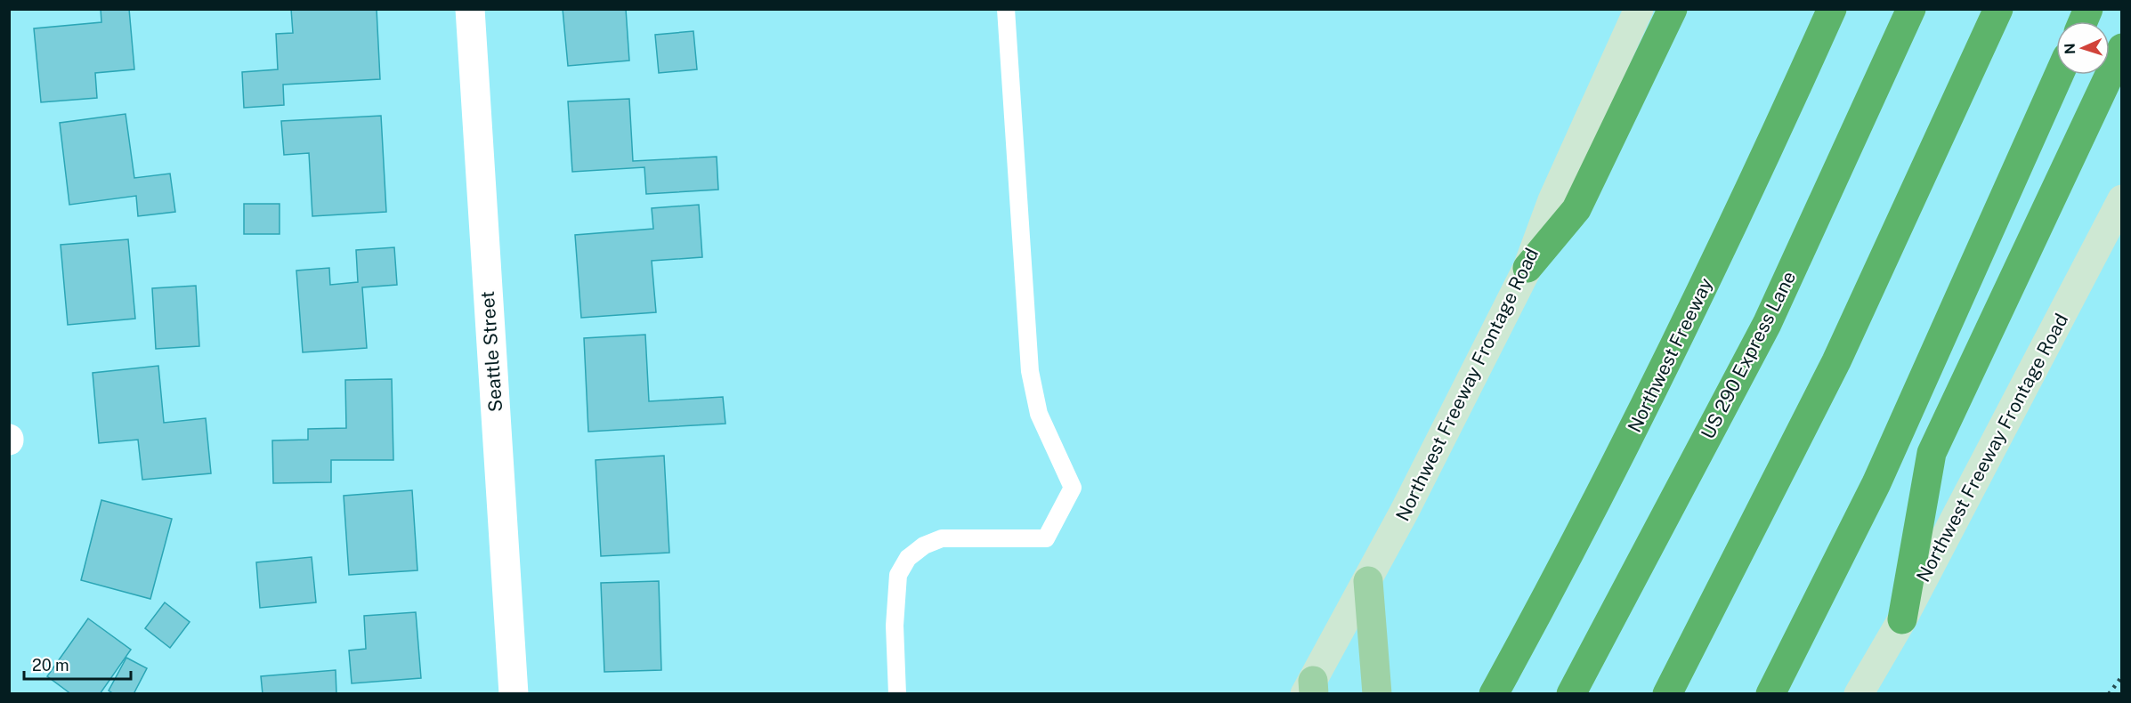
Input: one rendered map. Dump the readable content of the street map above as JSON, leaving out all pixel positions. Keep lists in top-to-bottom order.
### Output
{
  "streets": {
    "highway": ["Northwest Freeway", "US 290 Express Lane"],
    "main road": ["Northwest Freeway Frontage Road"],
    "street": ["Seattle Street"]
  },
  "scale_bar": "20 m",
  "north": "left"
}
